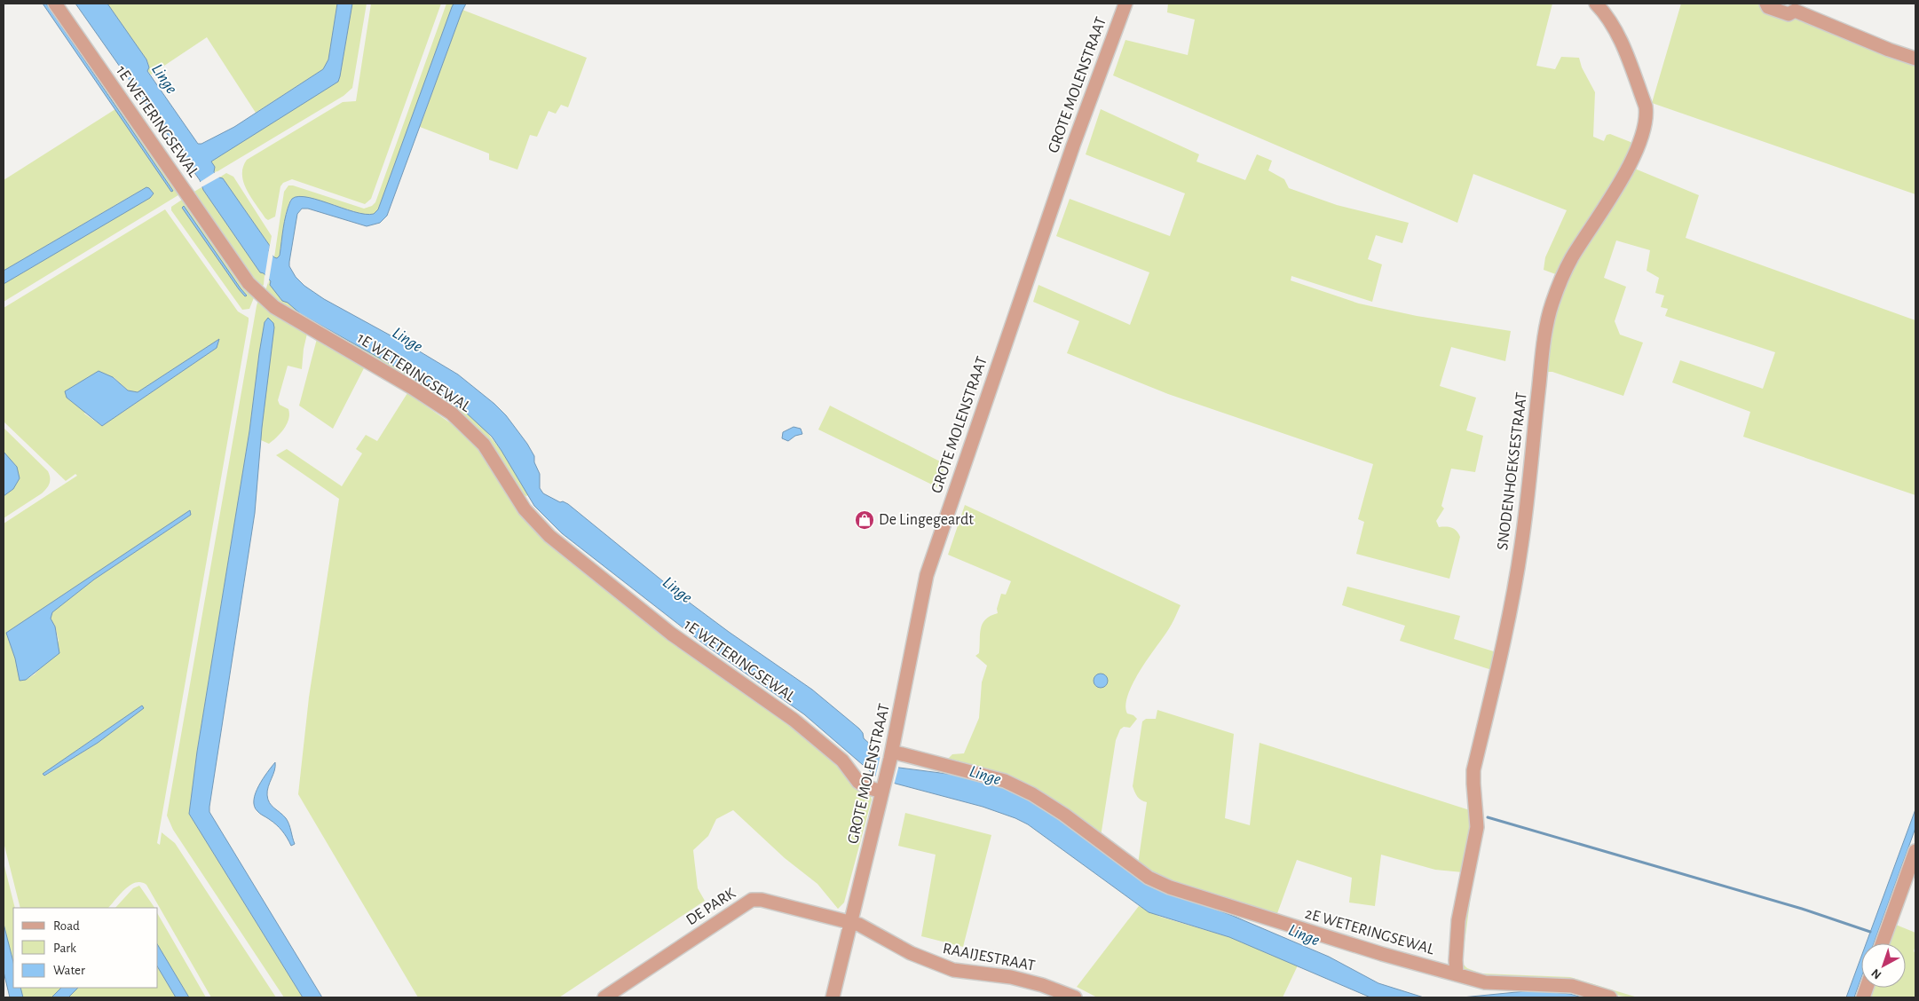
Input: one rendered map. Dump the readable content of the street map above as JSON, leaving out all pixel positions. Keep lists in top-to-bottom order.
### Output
{
  "streets": {
    "street": [
      "GROTE MOLENSTRAAT",
      "1E WETERINGSEWAL",
      "SNODENHOEKSESTRAAT",
      "DE PARK",
      "2E WETERINGSEWAL",
      "RAAIJESTRAAT"
    ]
  },
  "crossings": [
    ["GROTE MOLENSTRAAT", "1E WETERINGSEWAL"],
    ["GROTE MOLENSTRAAT", "DE PARK"],
    ["GROTE MOLENSTRAAT", "2E WETERINGSEWAL"],
    ["GROTE MOLENSTRAAT", "RAAIJESTRAAT"],
    ["SNODENHOEKSESTRAAT", "2E WETERINGSEWAL"],
    ["DE PARK", "RAAIJESTRAAT"]
  ],
  "water": ["Linge"],
  "places": {
    "shop": ["De Lingegeardt"]
  },
  "legend": ["Road", "Park", "Water"],
  "north": "bottom left"
}
